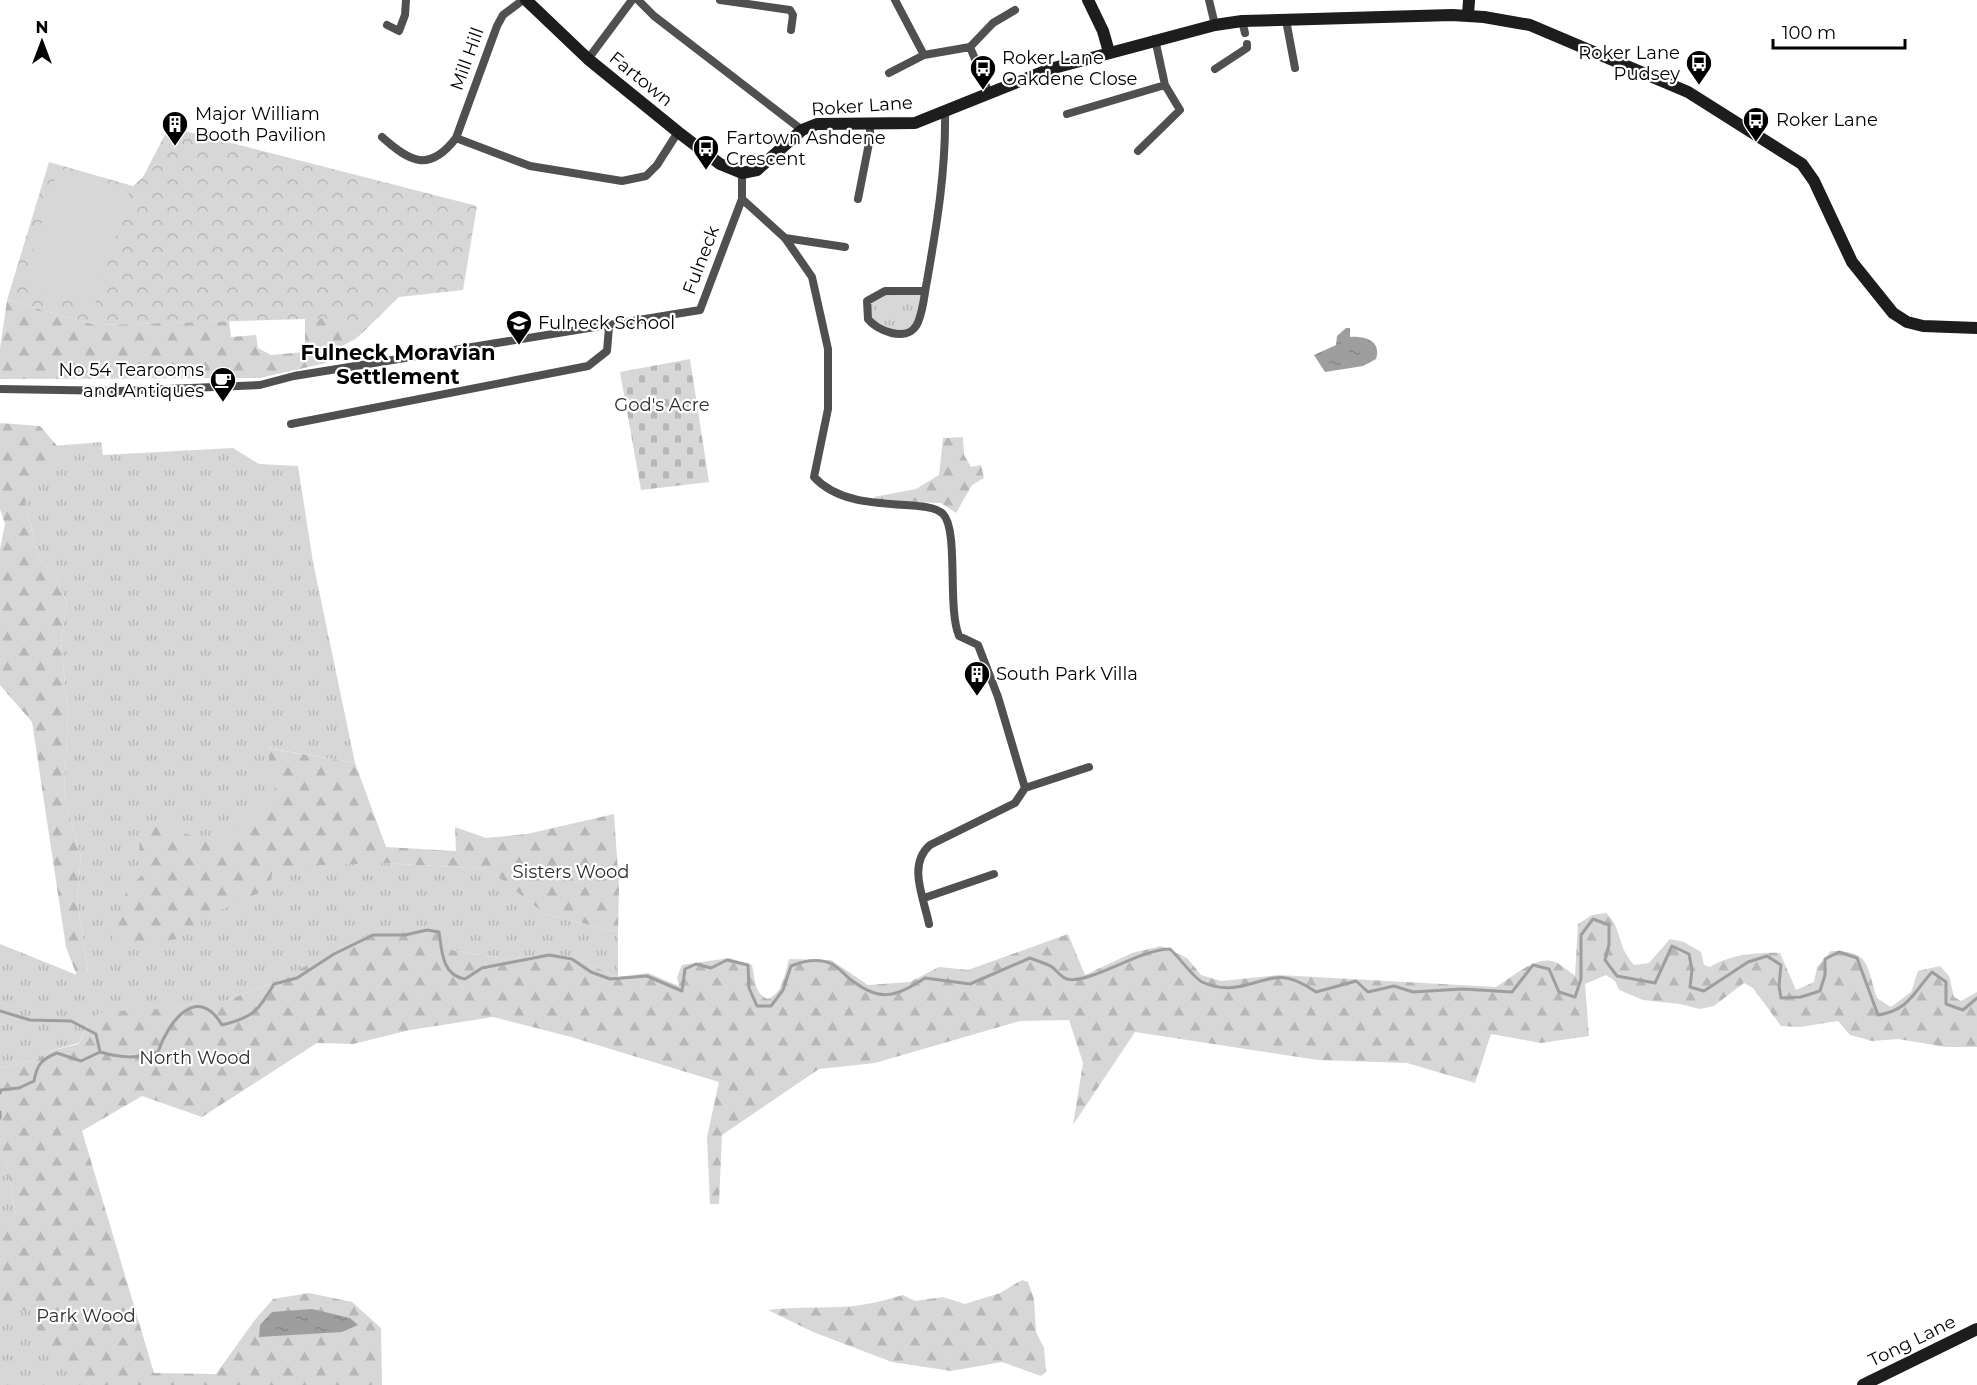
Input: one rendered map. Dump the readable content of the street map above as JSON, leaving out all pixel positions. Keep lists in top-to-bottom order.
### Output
{
  "streets": {
    "street": [
      "Mill Hill",
      "Fartown",
      "Roker Lane",
      "Fulneck",
      "Tong Lane"
    ]
  },
  "crossings": [
    ["Mill Hill", "Fartown"],
    ["Fartown", "Roker Lane"],
    ["Fartown", "Fulneck"],
    ["Roker Lane", "Fulneck"]
  ],
  "districts": ["Fulneck Moravian Settlement"],
  "parks": [
    "God's Acre",
    "Sisters Wood",
    "North Wood",
    "Park Wood"
  ],
  "places": {
    "bus stop": [
      "Roker Lane Pudsey",
      "Roker Lane Oakdene Close",
      "Roker Lane",
      "Fartown Ashdene Crescent"
    ],
    "building": ["Major William Booth Pavilion", "South Park Villa"],
    "school or university": ["Fulneck School"],
    "cafe": ["No 54 Tearooms and Antiques"]
  },
  "scale_bar": "100 m",
  "north": "top"
}
